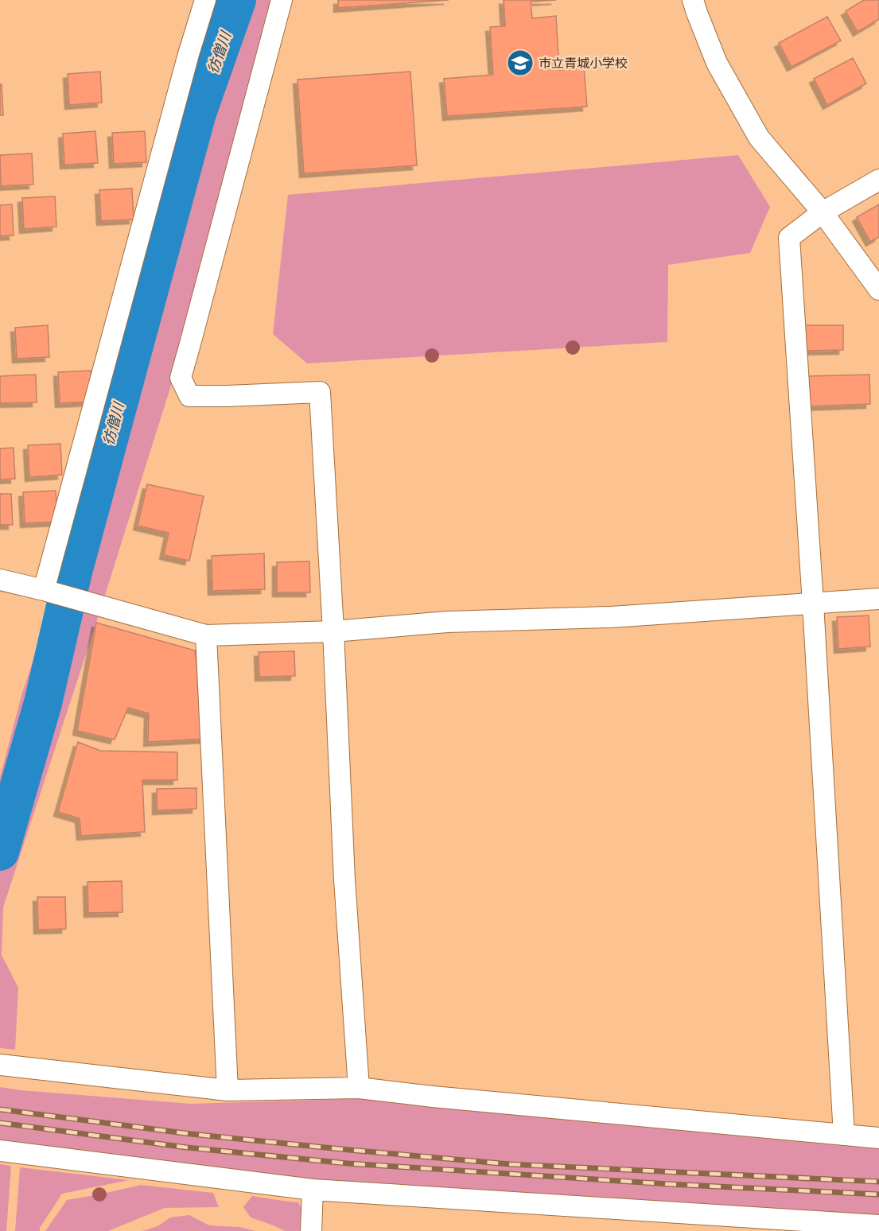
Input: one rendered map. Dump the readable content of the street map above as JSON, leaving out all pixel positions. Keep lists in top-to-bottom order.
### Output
{
  "water": ["彷僧川"],
  "places": {
    "school or university": ["市立青城小学校"]
  }
}
